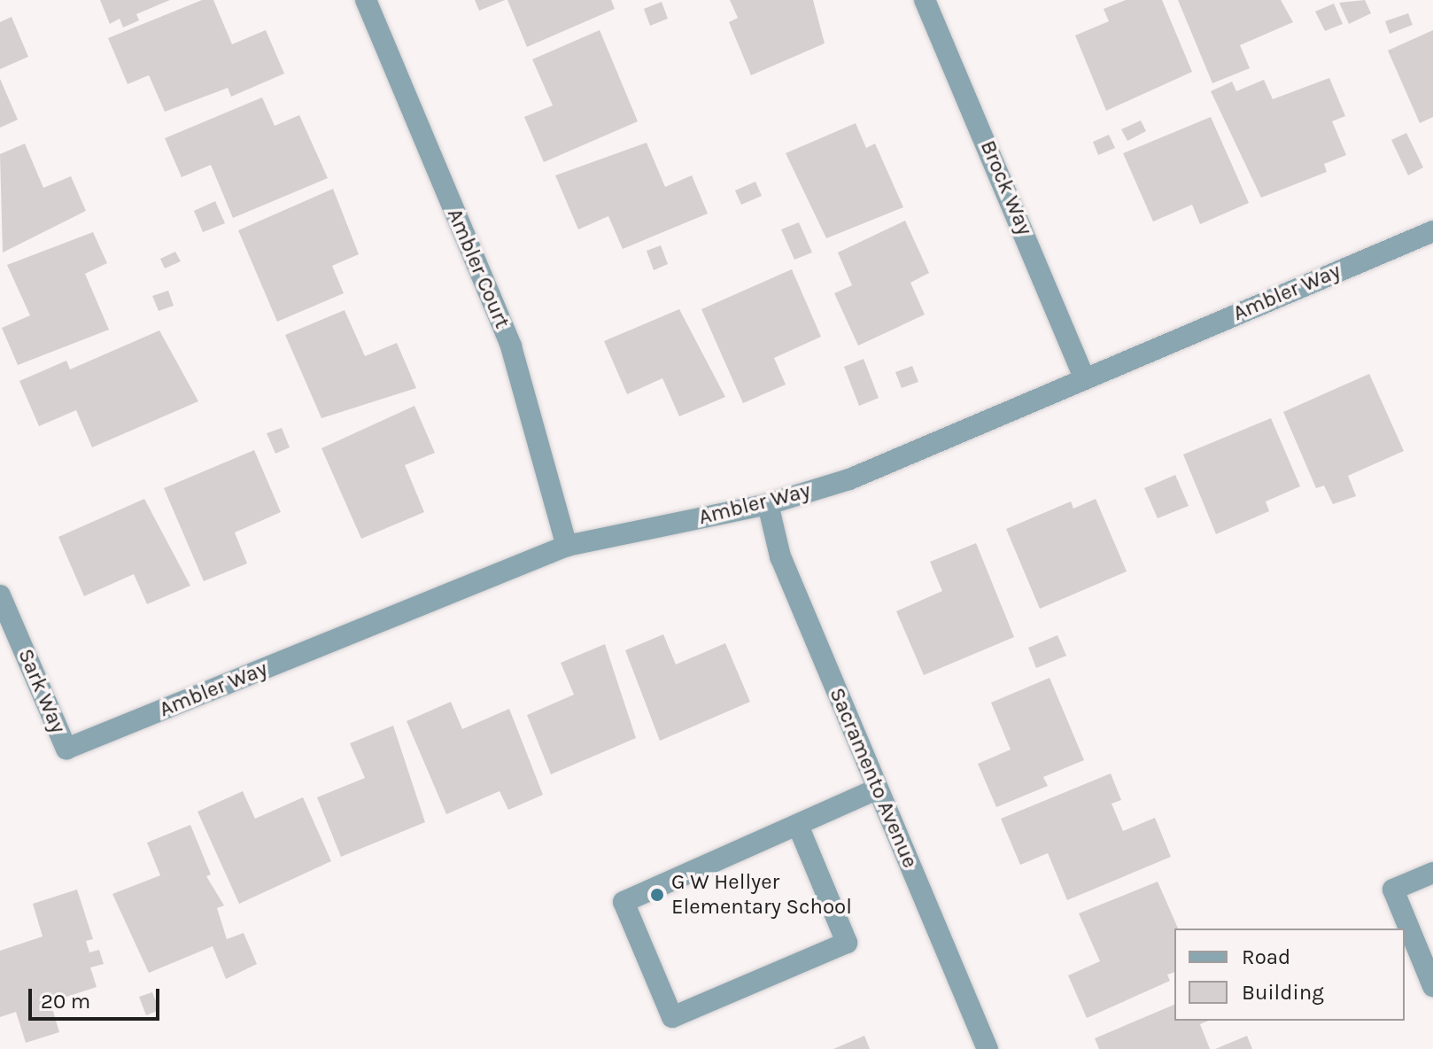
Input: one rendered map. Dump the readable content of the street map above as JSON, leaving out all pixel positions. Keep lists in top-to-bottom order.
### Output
{
  "streets": {
    "street": [
      "Brock Way",
      "Ambler Court",
      "Ambler Way",
      "Sark Way",
      "Sacramento Avenue"
    ]
  },
  "crossings": [
    ["Brock Way", "Ambler Way"],
    ["Ambler Court", "Ambler Way"],
    ["Ambler Way", "Sark Way"],
    ["Ambler Way", "Sacramento Avenue"]
  ],
  "places": ["G W Hellyer Elementary School"],
  "legend": ["Road", "Building"],
  "scale_bar": "20 m"
}
